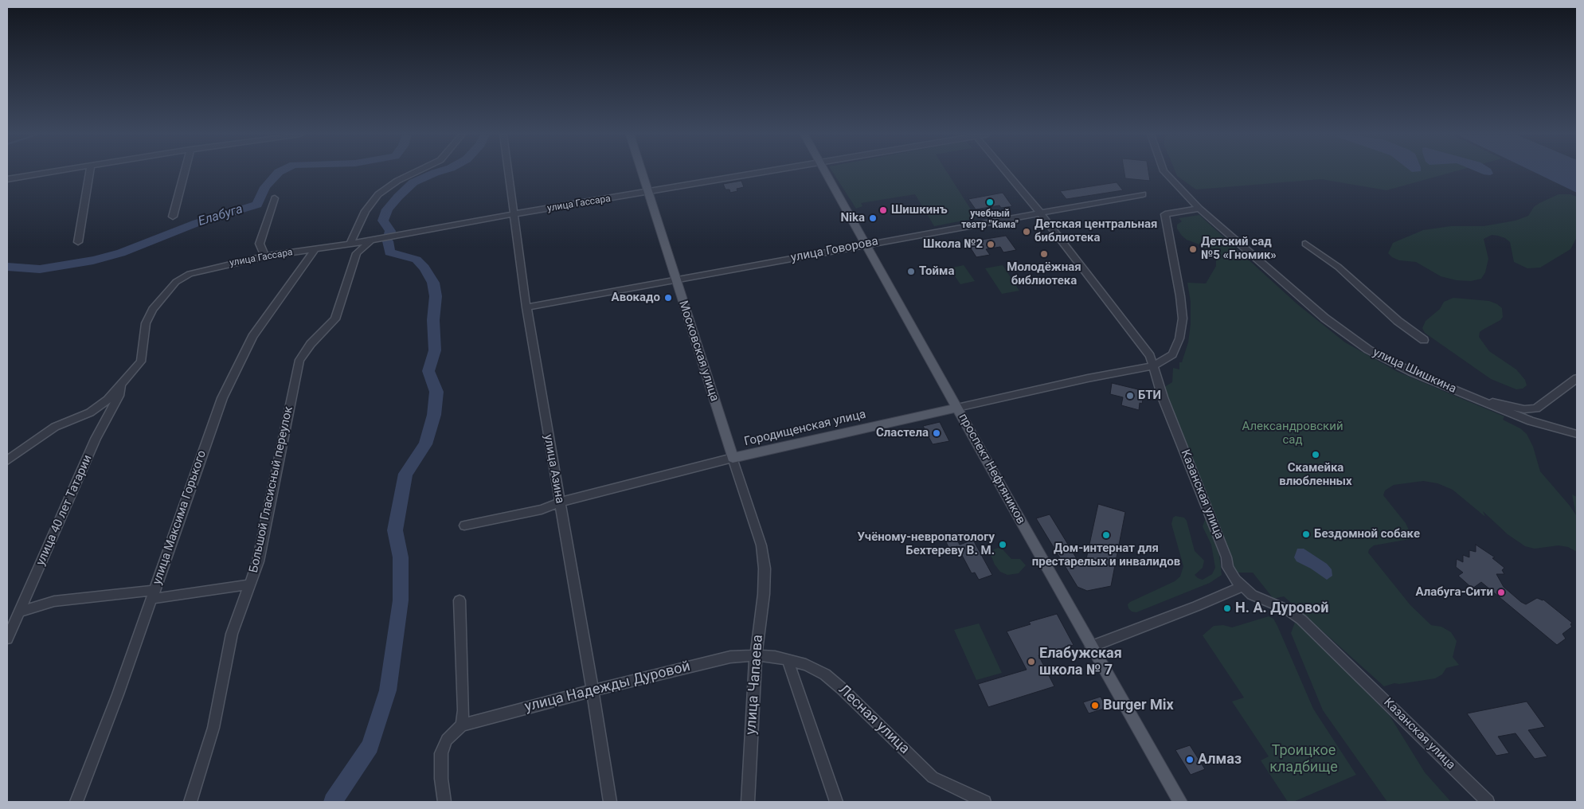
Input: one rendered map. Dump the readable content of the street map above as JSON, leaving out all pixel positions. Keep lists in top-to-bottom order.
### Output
{
  "streets": {
    "main road": ["Московская улица", "Городищенская улица", "проспект Нефтяников"],
    "street": [
      "улица Гассара",
      "улица Говорова",
      "улица Шишкина",
      "улица Азина",
      "Большой Гласисный переулок",
      "Казанская улица",
      "улица 40 лет Татарии",
      "улица Максима Горького",
      "улица Чапаева",
      "улица Надежды Дуровой",
      "Лесная улица"
    ]
  },
  "crossings": [
    ["улица Гассара", "Московская улица"],
    ["улица Гассара", "улица Азина"],
    ["улица Гассара", "Большой Гласисный переулок"],
    ["улица Гассара", "улица 40 лет Татарии"],
    ["улица Гассара", "улица Максима Горького"],
    ["улица Говорова", "Московская улица"],
    ["улица Говорова", "улица Азина"],
    ["улица Говорова", "проспект Нефтяников"],
    ["улица Говорова", "Казанская улица"],
    ["Московская улица", "Городищенская улица"],
    ["Московская улица", "улица Чапаева"],
    ["Городищенская улица", "улица Азина"],
    ["Городищенская улица", "проспект Нефтяников"],
    ["Городищенская улица", "Казанская улица"],
    ["улица Азина", "улица Надежды Дуровой"],
    ["улица Чапаева", "улица Надежды Дуровой"],
    ["улица Чапаева", "Лесная улица"],
    ["улица Надежды Дуровой", "Лесная улица"]
  ],
  "water": ["Елабуга"],
  "parks": ["Александровский сад", "Троицкое кладбище"],
  "places": [
    "учебный театр \"Кама\"",
    "Шишкинъ",
    "Nika",
    "Детская центральная библиотека",
    "Школа №2",
    "Детский сад №5 «Гномик»",
    "Молодёжная библиотека",
    "Тойма",
    "Авокадо",
    "БТИ",
    "Сластела",
    "Скамейка влюбленных",
    "Бездомной собаке",
    "Дом-интернат для престарелых и инвалидов",
    "Учёному-невропатологу Бехтереву В. М.",
    "Алабуга-Сити",
    "Н. А. Дуровой",
    "Елабужская школа № 7",
    "Burger Mix",
    "Алмаз"
  ]
}
